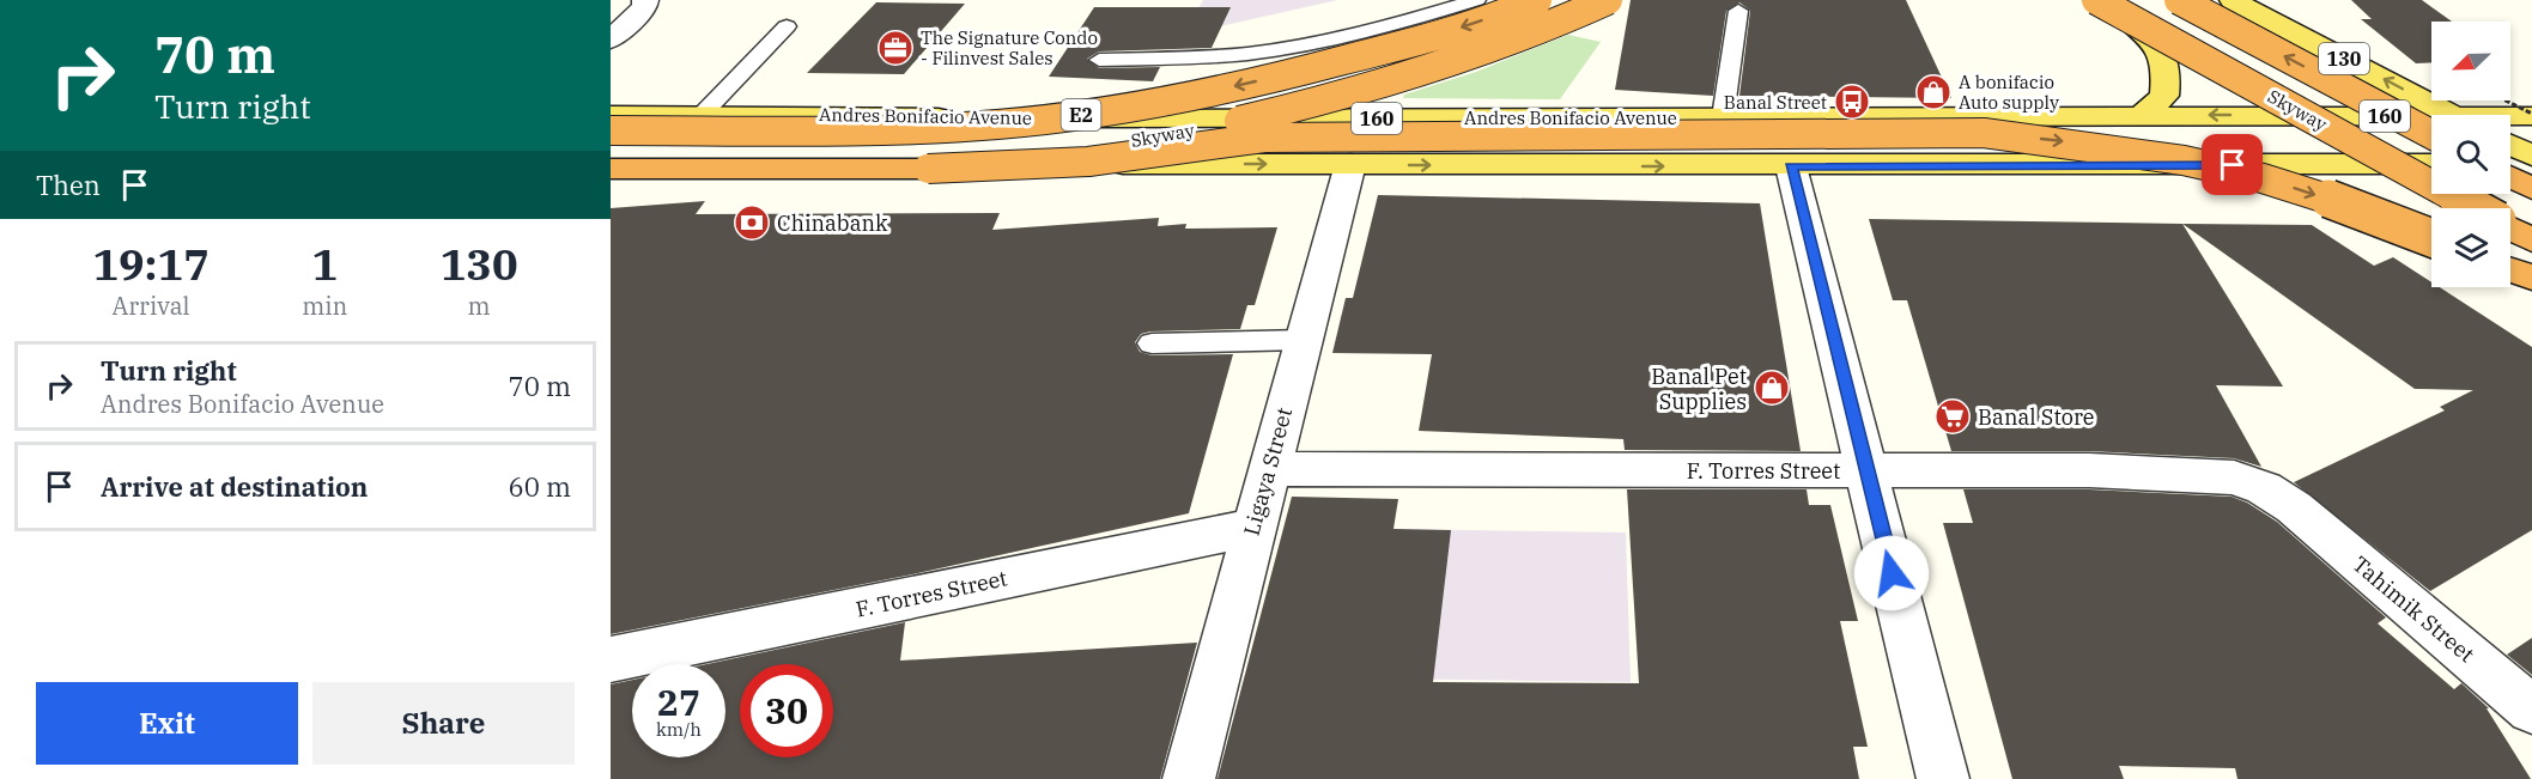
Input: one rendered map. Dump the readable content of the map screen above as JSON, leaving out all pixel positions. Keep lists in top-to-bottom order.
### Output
{
  "streets": {
    "highway": ["Skyway", "E2"],
    "main road": ["130", "Andres Bonifacio Avenue", "160"],
    "street": ["F. Torres Street", "Ligaya Street", "Tahimik Street"]
  },
  "crossings": [
    ["Skyway", "160"],
    ["160", "Ligaya Street"],
    ["F. Torres Street", "Ligaya Street"],
    ["F. Torres Street", "Tahimik Street"]
  ],
  "places": {
    "office": ["The Signature Condo - Filinvest Sales"],
    "shop": ["A bonifacio Auto supply", "Banal Pet Supplies"],
    "bus stop": ["Banal Street"],
    "bank": ["Chinabank"],
    "supermarket": ["Banal Store"]
  },
  "north": "bottom left",
  "page": {
    "turn": ["70 m", "Turn right"],
    "then": "Then",
    "eta": [
      "19:17",
      "Arrival",
      "1",
      "min",
      "130",
      "m"
    ],
    "list": [
      {
        "name": "Turn right",
        "note": "Andres Bonifacio Avenue",
        "value": "70 m"
      },
      {
        "name": "Arrive at destination",
        "value": "60 m"
      }
    ],
    "speed": "27 km/h",
    "limit": "30",
    "buttons": ["Exit", "Share"]
  }
}
